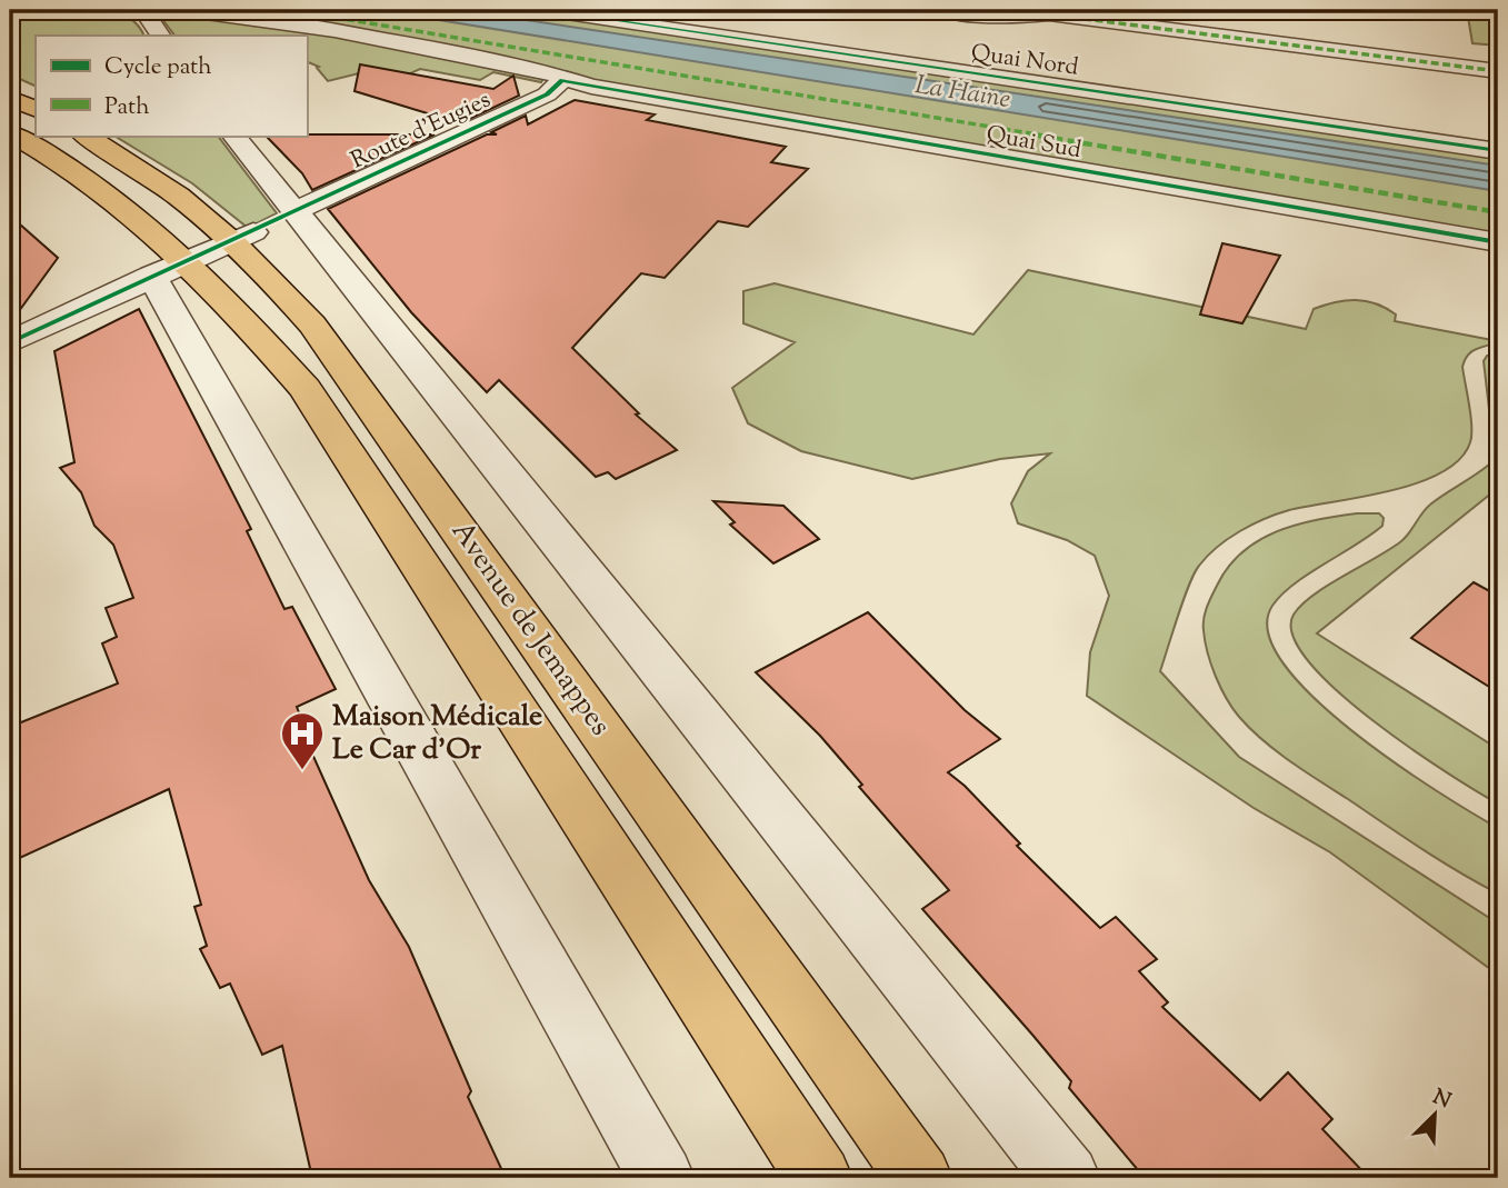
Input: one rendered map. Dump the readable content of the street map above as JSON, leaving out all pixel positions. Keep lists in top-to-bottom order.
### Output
{
  "streets": {
    "main road": ["Avenue de Jemappes"],
    "street": ["Quai Nord", "Route d'Eugies", "Quai Sud"]
  },
  "crossings": [
    ["Route d'Eugies", "Quai Sud"],
    ["Route d'Eugies", "Avenue de Jemappes"]
  ],
  "water": ["La Haine"],
  "places": {
    "hospital": ["Maison Médicale Le Car d'Or"]
  },
  "legend": ["Cycle path", "Path"],
  "north": "top right"
}
